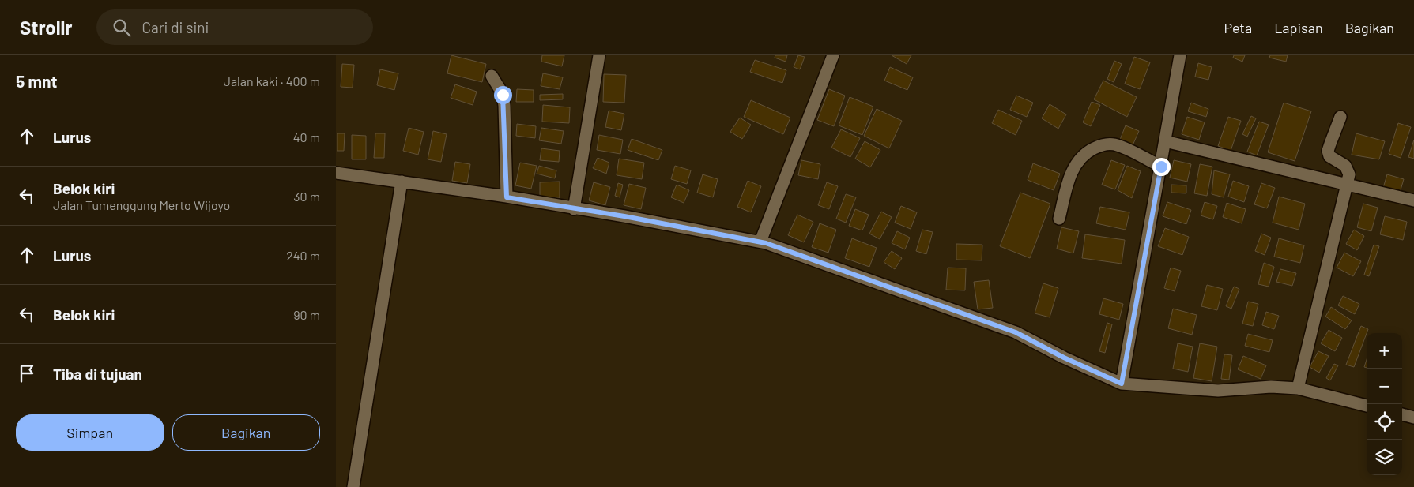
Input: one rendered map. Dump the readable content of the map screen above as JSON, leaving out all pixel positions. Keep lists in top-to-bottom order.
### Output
{
  "page": {
    "header": "Strollr",
    "search": "Cari di sini",
    "nav": ["Peta", "Lapisan", "Bagikan"],
    "heading": ["5 mnt", "Jalan kaki · 400 m"],
    "list": [
      ["Lurus", "40 m"],
      ["Belok kiri", "Jalan Tumenggung Merto Wijoyo", "30 m"],
      ["Lurus", "240 m"],
      ["Belok kiri", "90 m"],
      "Tiba di tujuan"
    ],
    "map_buttons": ["+", "−"],
    "buttons": ["Simpan", "Bagikan"]
  }
}
